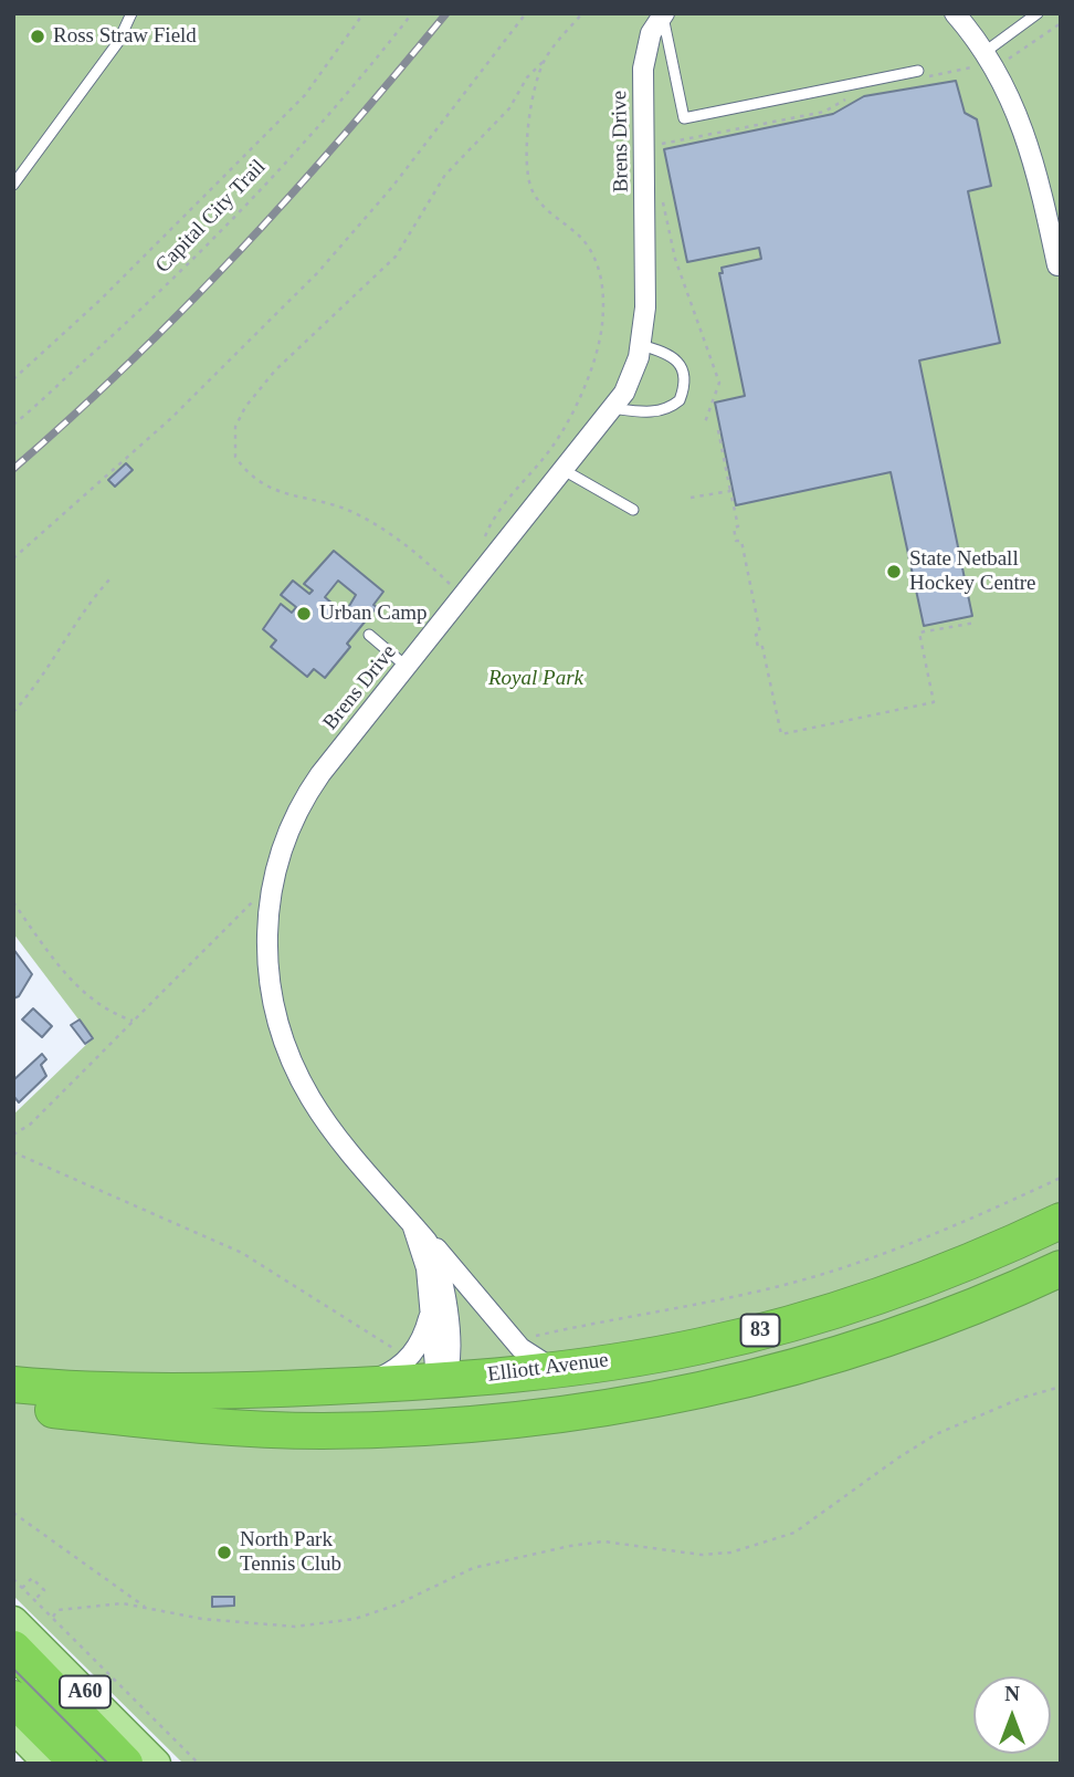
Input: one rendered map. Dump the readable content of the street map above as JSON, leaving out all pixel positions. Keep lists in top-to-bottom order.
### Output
{
  "streets": {
    "highway": ["83", "Elliott Avenue", "A60"],
    "street": ["Brens Drive"],
    "path": ["Capital City Trail"]
  },
  "crossings": [
    ["Brens Drive", "Elliott Avenue"]
  ],
  "parks": ["Royal Park"],
  "places": [
    "Ross Straw Field",
    "State Netball Hockey Centre",
    "Urban Camp",
    "North Park Tennis Club"
  ],
  "north": "top"
}
